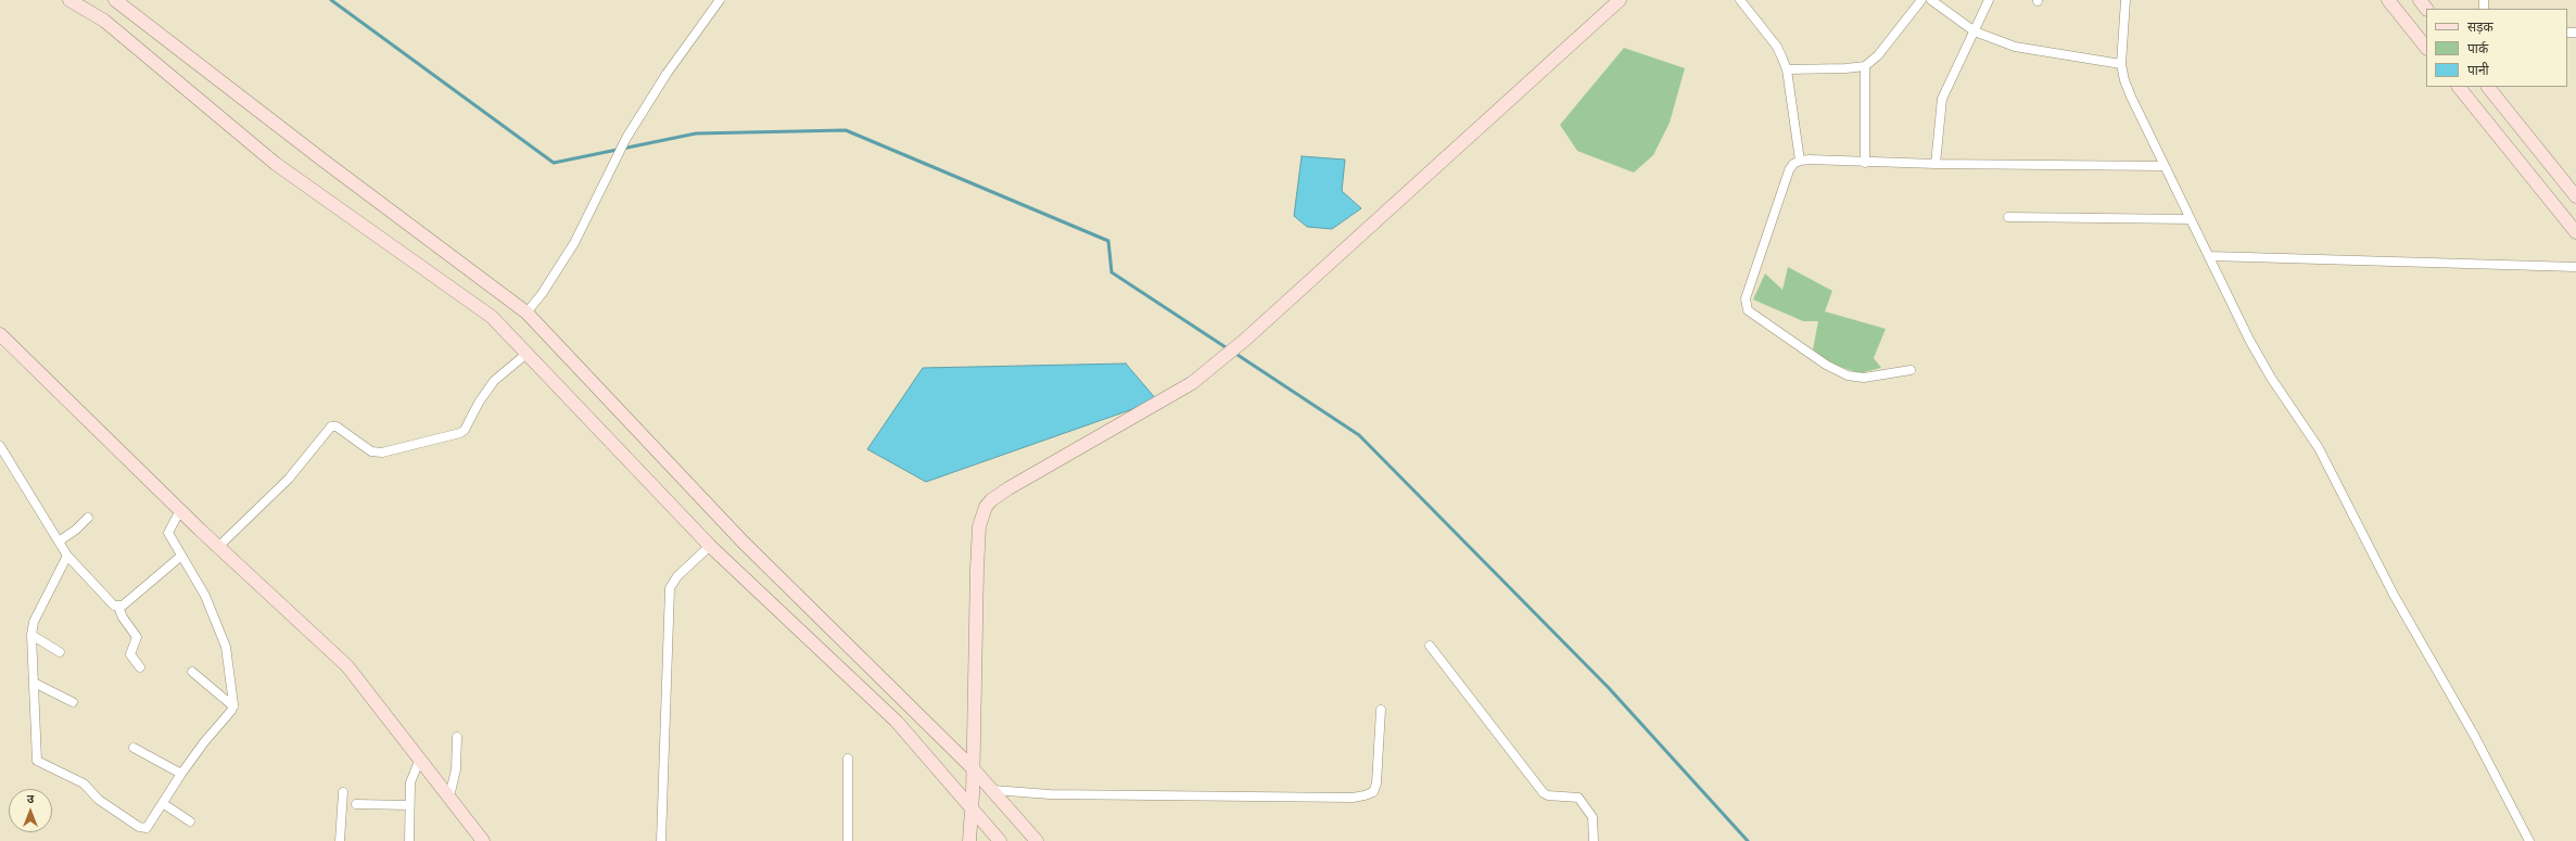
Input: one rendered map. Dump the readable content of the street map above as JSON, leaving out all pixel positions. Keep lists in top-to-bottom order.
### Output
{
  "legend": ["सड़क", "पार्क", "पानी"],
  "north": "top"
}
